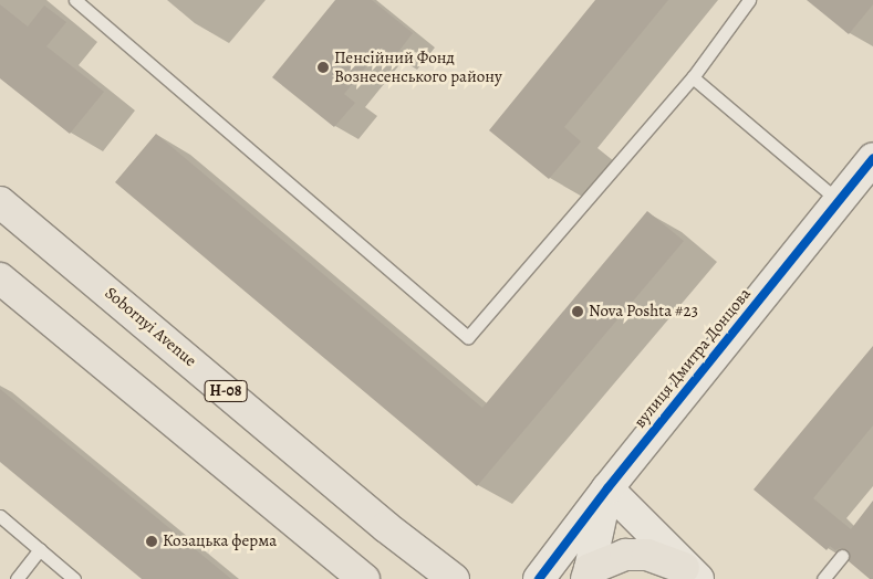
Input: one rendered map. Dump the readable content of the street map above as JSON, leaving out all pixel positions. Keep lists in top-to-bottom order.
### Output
{
  "streets": {
    "main road": ["Sobornyi Avenue", "Н-08"],
    "street": ["вулиця Дмитра Донцова"]
  },
  "places": ["Пенсійний Фонд Вознесенського району", "Nova Poshta #23", "Козацька ферма"]
}
